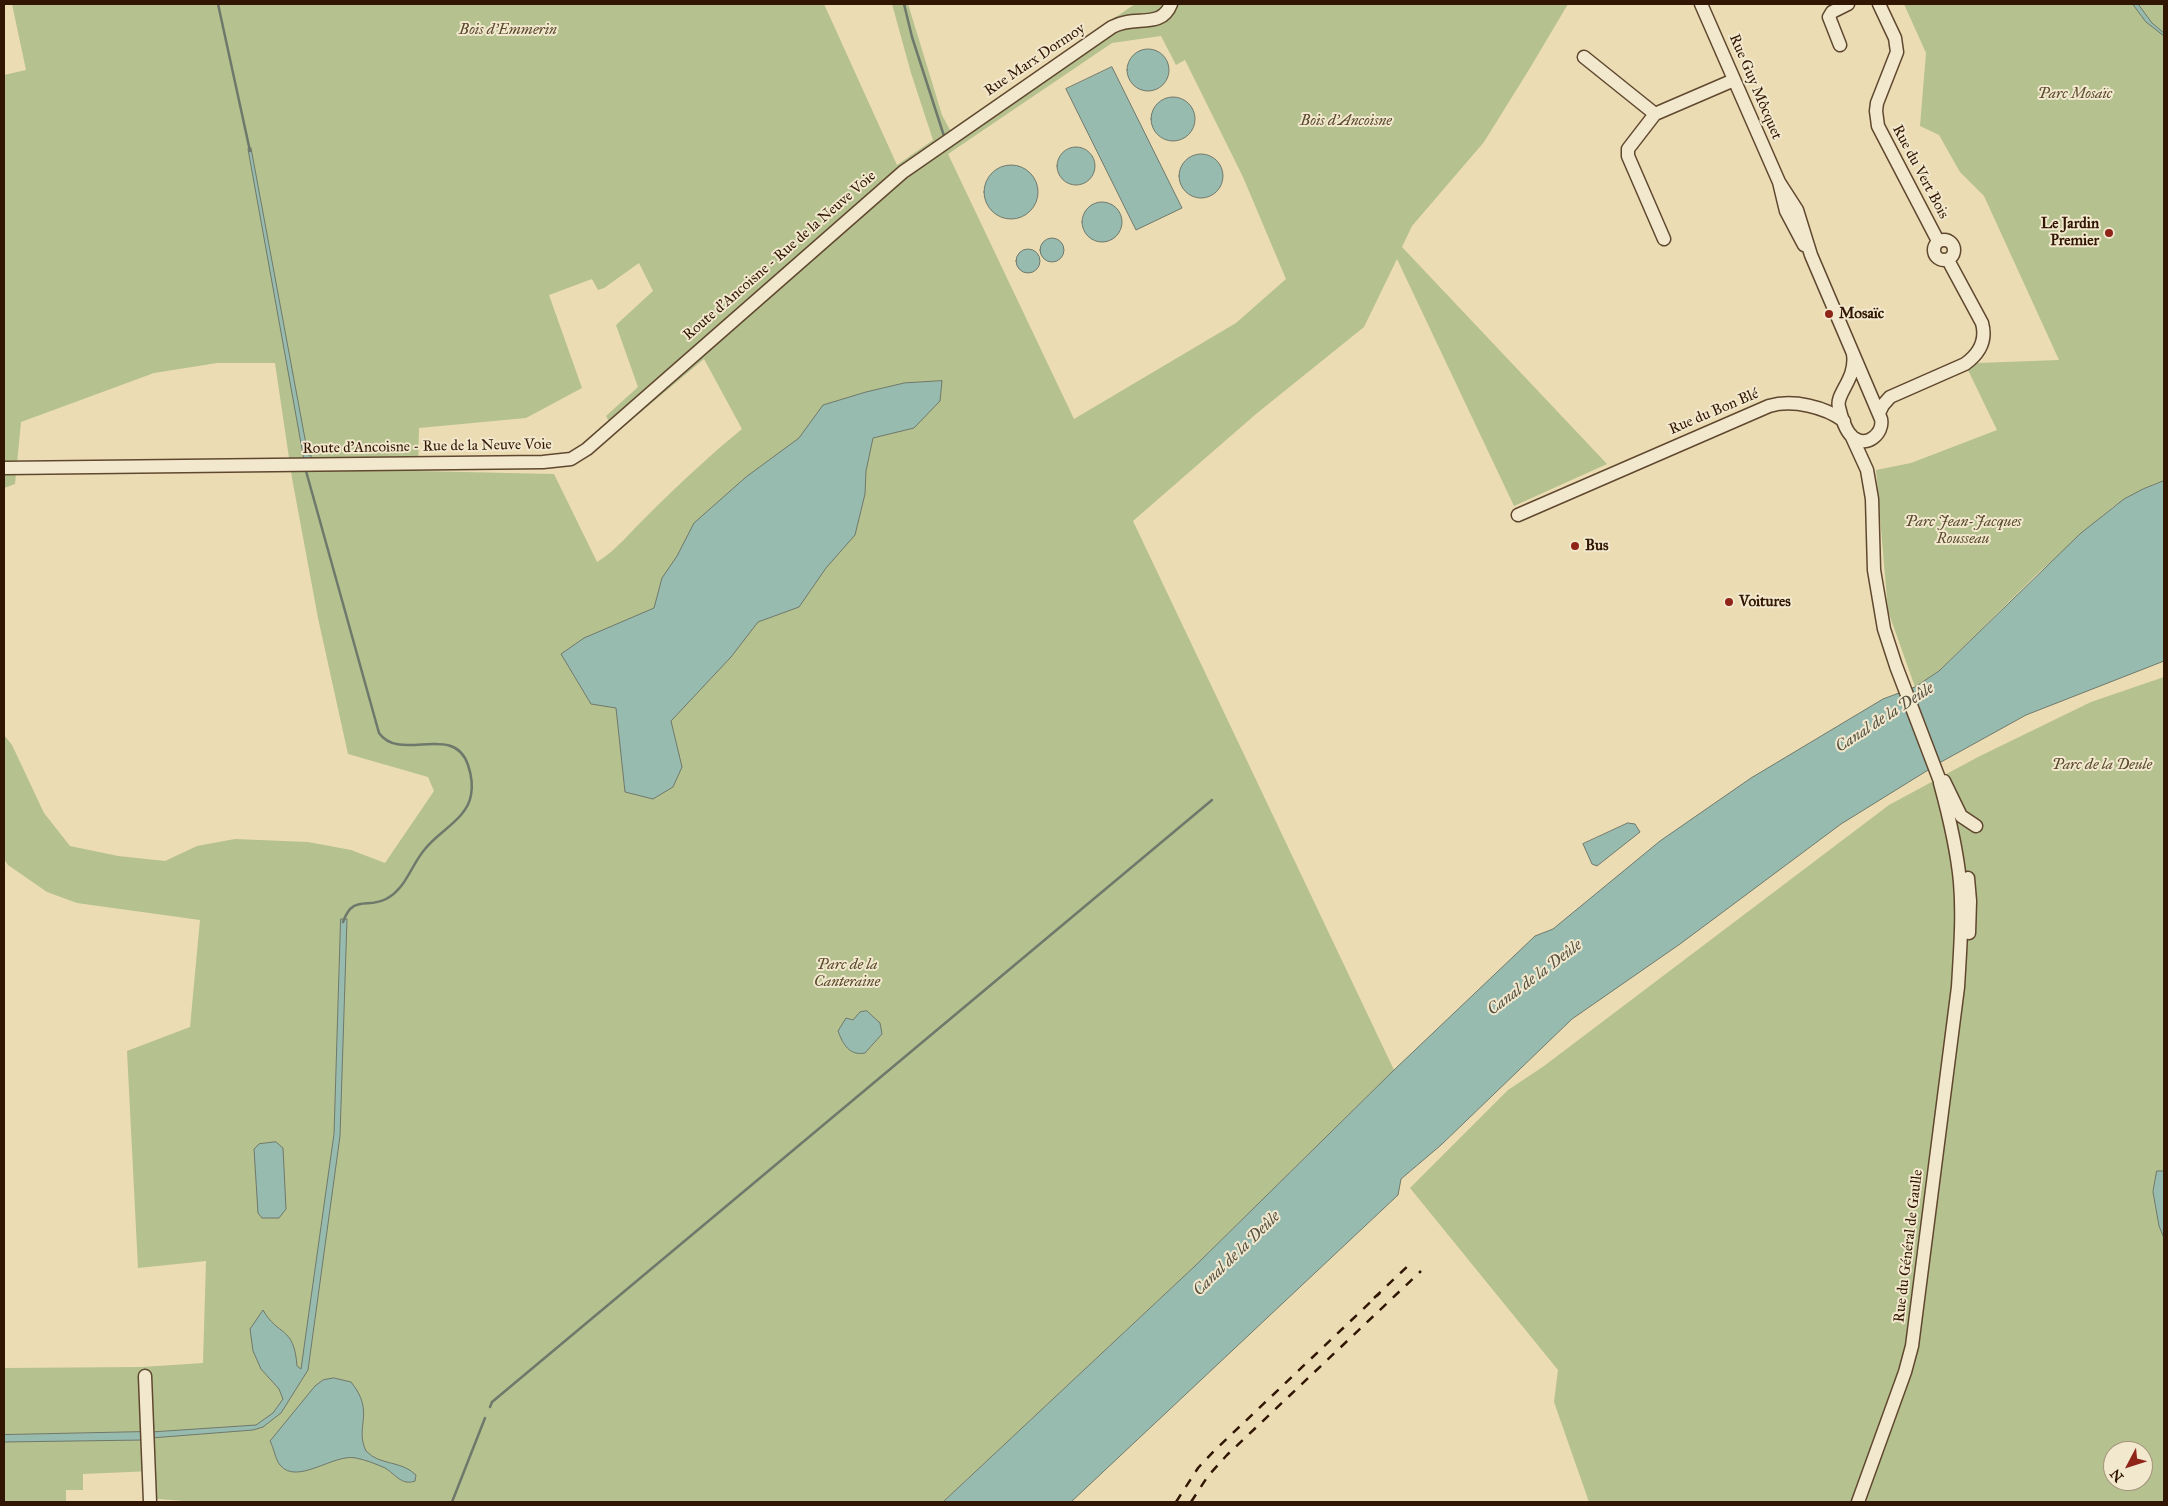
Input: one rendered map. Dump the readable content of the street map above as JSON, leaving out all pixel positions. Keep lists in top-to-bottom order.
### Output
{
  "streets": {
    "street": [
      "Rue Marx Dormoy",
      "Rue Guy Môcquet",
      "Rue du Vert Bois",
      "Route d'Ancoisne - Rue de la Neuve Voie",
      "Rue du Bon Blé",
      "Rue du Général de Gaulle"
    ]
  },
  "crossings": [
    ["Rue Marx Dormoy", "Route d'Ancoisne - Rue de la Neuve Voie"],
    ["Rue Guy Môcquet", "Rue du Bon Blé"]
  ],
  "water": ["Canal de la Deûle"],
  "parks": [
    "Bois d'Emmerin",
    "Parc Mosaïc",
    "Bois d'Ancoisne",
    "Parc Jean-Jacques Rousseau",
    "Parc de la Deule",
    "Parc de la Canteraine"
  ],
  "places": [
    "Le Jardin Premier",
    "Mosaïc",
    "Bus",
    "Voitures"
  ],
  "north": "bottom left"
}
